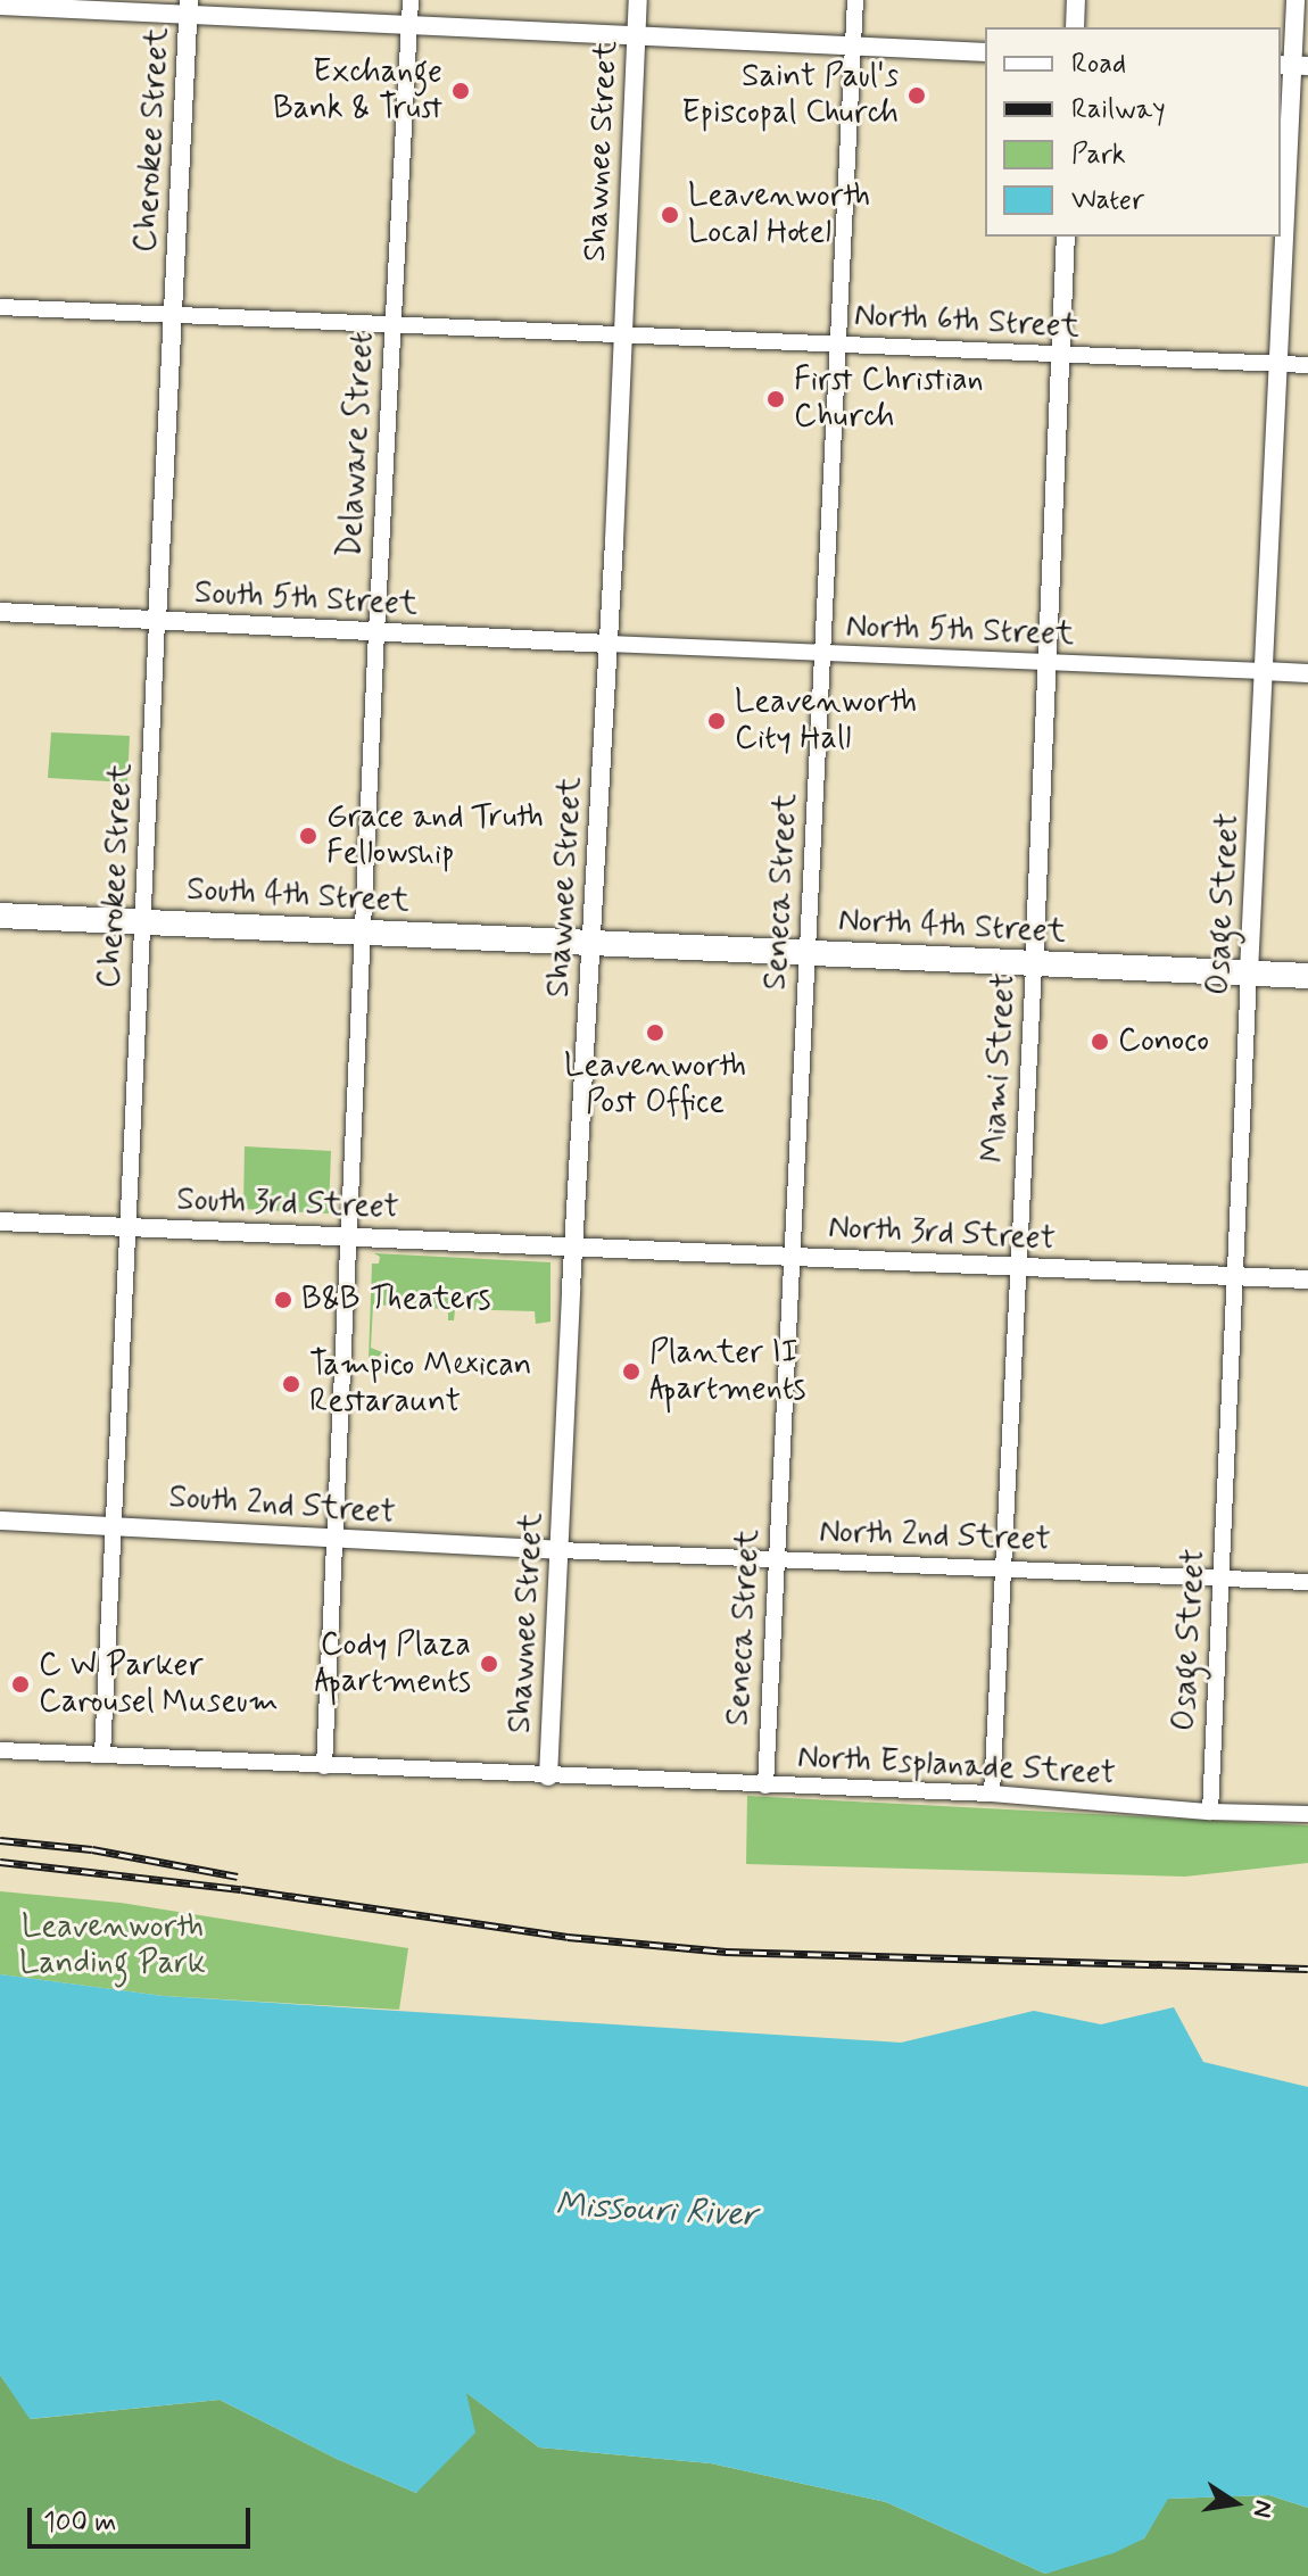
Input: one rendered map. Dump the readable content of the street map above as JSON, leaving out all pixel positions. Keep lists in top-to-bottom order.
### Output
{
  "streets": {
    "highway": ["South 4th Street", "North 4th Street"],
    "street": [
      "Cherokee Street",
      "Shawnee Street",
      "North 6th Street",
      "Delaware Street",
      "South 5th Street",
      "North 5th Street",
      "Seneca Street",
      "Osage Street",
      "Miami Street",
      "South 3rd Street",
      "North 3rd Street",
      "South 2nd Street",
      "North 2nd Street",
      "North Esplanade Street"
    ]
  },
  "crossings": [
    ["Cherokee Street", "North 6th Street"],
    ["Cherokee Street", "South 5th Street"],
    ["Cherokee Street", "South 4th Street"],
    ["Cherokee Street", "South 3rd Street"],
    ["Cherokee Street", "South 2nd Street"],
    ["Cherokee Street", "North Esplanade Street"],
    ["Shawnee Street", "North 6th Street"],
    ["Shawnee Street", "South 5th Street"],
    ["Shawnee Street", "North 5th Street"],
    ["Shawnee Street", "South 4th Street"],
    ["Shawnee Street", "North 4th Street"],
    ["Shawnee Street", "South 3rd Street"],
    ["Shawnee Street", "North 3rd Street"],
    ["Shawnee Street", "South 2nd Street"],
    ["Shawnee Street", "North 2nd Street"],
    ["Shawnee Street", "North Esplanade Street"],
    ["North 6th Street", "Delaware Street"],
    ["North 6th Street", "Seneca Street"],
    ["North 6th Street", "Osage Street"],
    ["North 6th Street", "Miami Street"],
    ["Delaware Street", "South 5th Street"],
    ["Delaware Street", "South 4th Street"],
    ["Delaware Street", "South 3rd Street"],
    ["Delaware Street", "South 2nd Street"],
    ["Delaware Street", "North Esplanade Street"],
    ["South 5th Street", "North 5th Street"],
    ["North 5th Street", "Seneca Street"],
    ["North 5th Street", "Osage Street"],
    ["North 5th Street", "Miami Street"],
    ["Seneca Street", "North 4th Street"],
    ["Seneca Street", "North 3rd Street"],
    ["Seneca Street", "North 2nd Street"],
    ["Seneca Street", "North Esplanade Street"],
    ["South 4th Street", "North 4th Street"],
    ["Osage Street", "North 4th Street"],
    ["Osage Street", "North 3rd Street"],
    ["Osage Street", "North 2nd Street"],
    ["Osage Street", "North Esplanade Street"],
    ["North 4th Street", "Miami Street"],
    ["Miami Street", "North 3rd Street"],
    ["Miami Street", "North 2nd Street"],
    ["Miami Street", "North Esplanade Street"],
    ["South 3rd Street", "North 3rd Street"],
    ["South 2nd Street", "North 2nd Street"]
  ],
  "water": ["Missouri River"],
  "parks": ["Leavenworth Landing Park"],
  "places": [
    "Exchange Bank & Trust",
    "Saint Paul's Episcopal Church",
    "Leavenworth Local Hotel",
    "First Christian Church",
    "Leavenworth City Hall",
    "Grace and Truth Fellowship",
    "Leavenworth Post Office",
    "Conoco",
    "B&B Theaters",
    "Planter II Apartments",
    "Tampico Mexican Restaraunt",
    "Cody Plaza Apartments",
    "C W Parker Carousel Museum"
  ],
  "legend": [
    "Road",
    "Railway",
    "Park",
    "Water"
  ],
  "scale_bar": "100 m",
  "north": "right"
}
